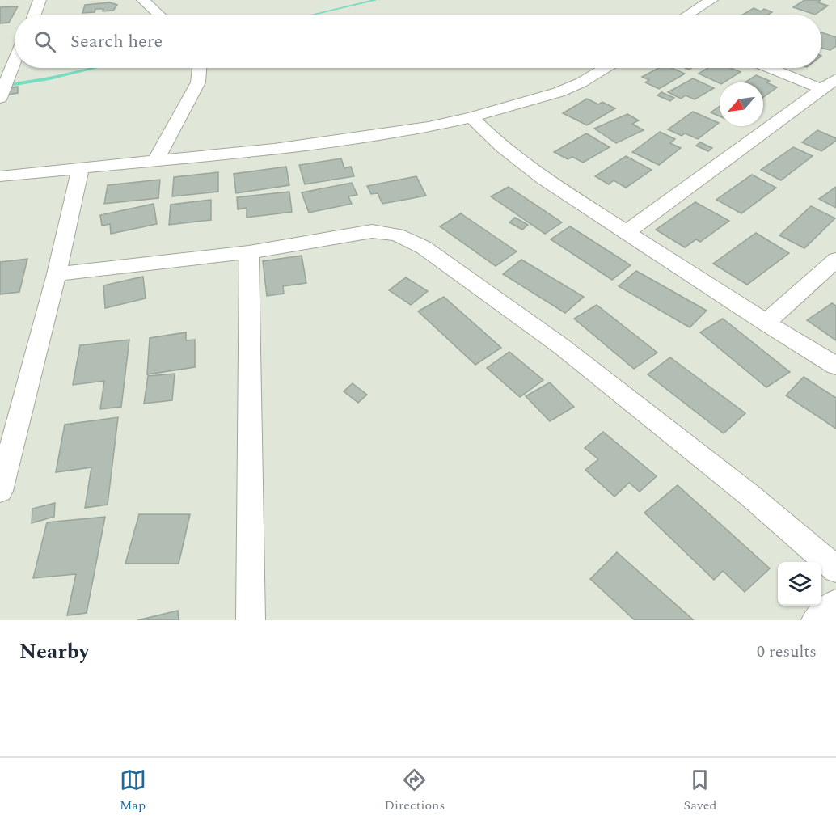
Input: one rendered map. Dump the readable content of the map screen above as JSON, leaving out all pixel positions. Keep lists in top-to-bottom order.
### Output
{
  "north": "bottom left",
  "page": {
    "search": "Search here",
    "heading": ["Nearby", "0 results"],
    "nav": ["Map", "Directions", "Saved"]
  }
}
